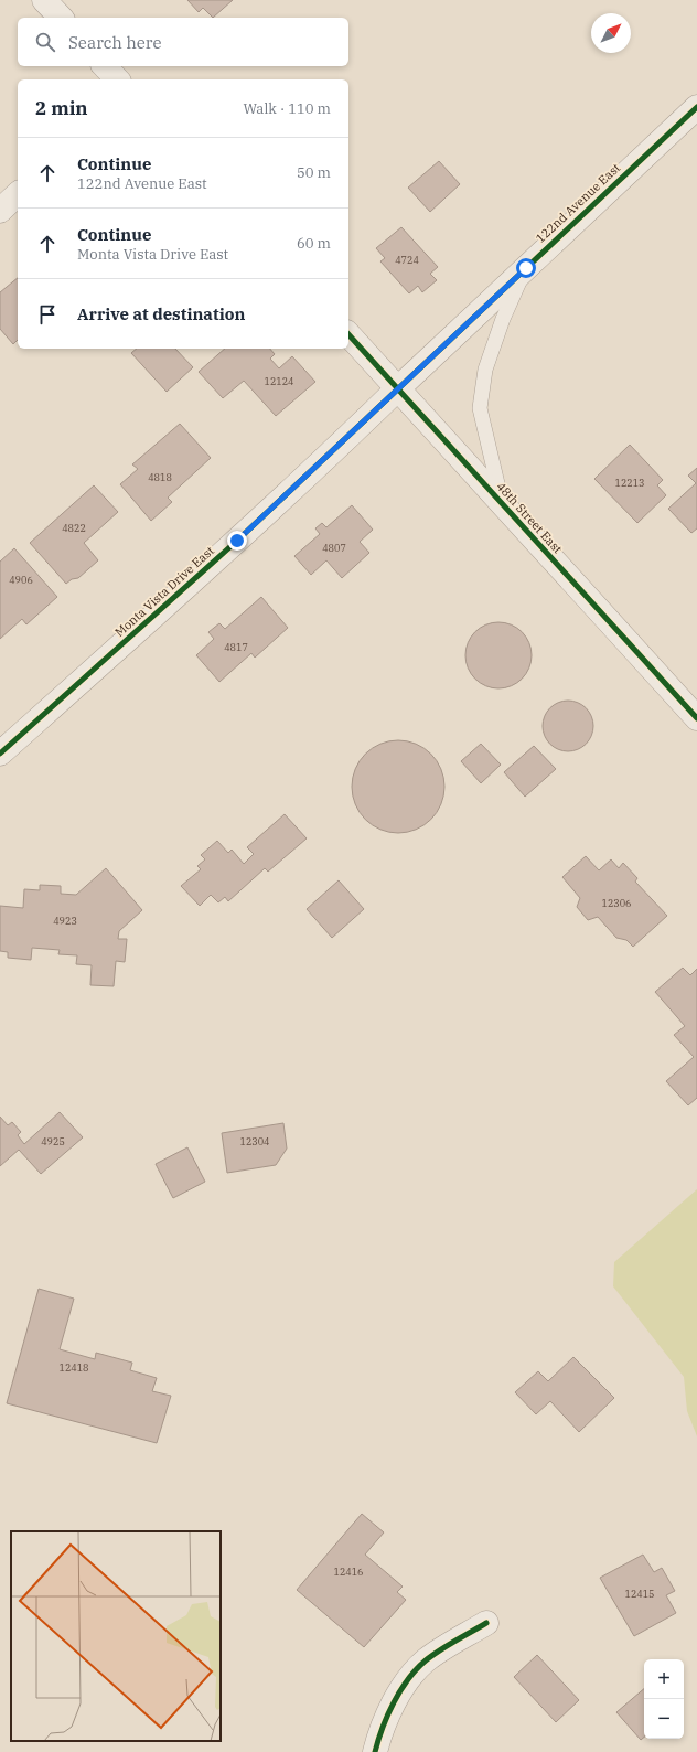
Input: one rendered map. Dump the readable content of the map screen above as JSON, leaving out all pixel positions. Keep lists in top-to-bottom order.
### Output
{
  "streets": {
    "street": ["122nd Avenue East", "48th Street East", "Monta Vista Drive East"]
  },
  "crossings": [
    ["122nd Avenue East", "48th Street East"],
    ["122nd Avenue East", "Monta Vista Drive East"],
    ["48th Street East", "Monta Vista Drive East"]
  ],
  "house_numbers": [
    "4724",
    "12124",
    "4818",
    "12213",
    "4822",
    "4807",
    "4906",
    "4817",
    "12306",
    "4923",
    "4925",
    "12304",
    "12418",
    "12416",
    "12415"
  ],
  "north": "top right",
  "page": {
    "search": "Search here",
    "heading": ["2 min", "Walk · 110 m"],
    "list": [
      ["Continue", "122nd Avenue East", "50 m"],
      ["Continue", "Monta Vista Drive East", "60 m"],
      "Arrive at destination"
    ],
    "map_buttons": ["+", "−"]
  }
}
